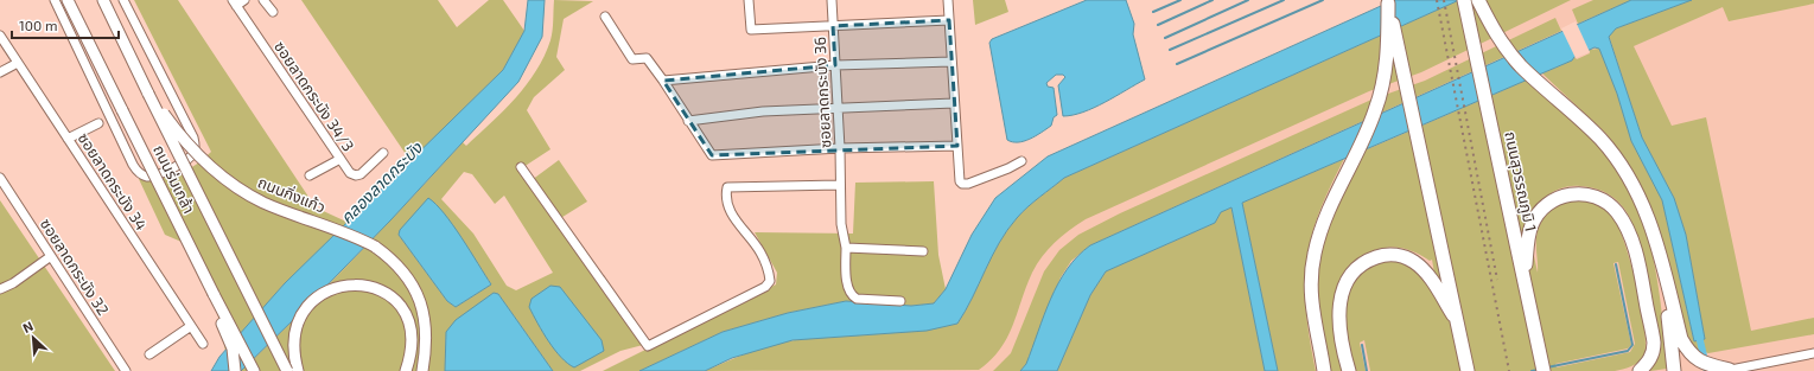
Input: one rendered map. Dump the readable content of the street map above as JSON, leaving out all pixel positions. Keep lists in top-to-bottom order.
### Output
{
  "streets": {
    "highway": ["ถนนสุวรรณภูมิ 1"],
    "main road": ["ถนนร่มเกล้า", "ถนนกิ่งแก้ว"],
    "street": [
      "ซอยลาดกระบัง 36",
      "ซอยลาดกระบัง 34/3",
      "ซอยลาดกระบัง 34",
      "ซอยลาดกระบัง 32"
    ]
  },
  "crossings": [
    ["ถนนร่มเกล้า", "ถนนกิ่งแก้ว"]
  ],
  "water": ["คลองลาดกระบัง"],
  "scale_bar": "100 m",
  "north": "top left"
}
